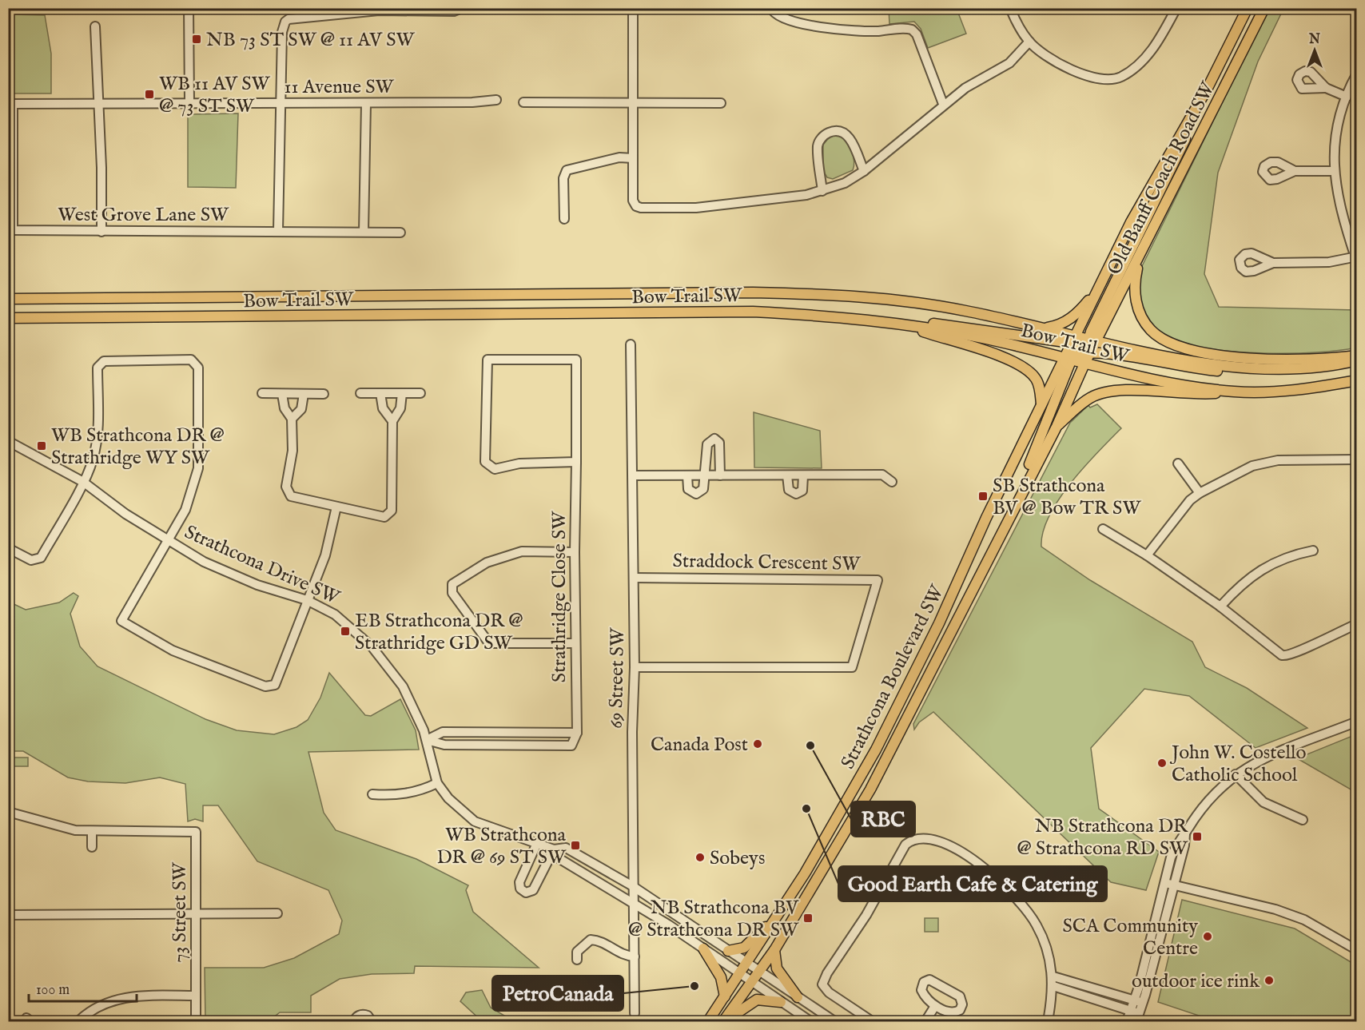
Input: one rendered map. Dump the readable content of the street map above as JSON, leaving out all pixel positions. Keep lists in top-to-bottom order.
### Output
{
  "streets": {
    "main road": ["Old Banff Coach Road SW", "Bow Trail SW", "Strathcona Boulevard SW"],
    "street": [
      "11 Avenue SW",
      "West Grove Lane SW",
      "Straddock Crescent SW",
      "Strathcona Drive SW",
      "Strathridge Close SW",
      "69 Street SW",
      "73 Street SW"
    ]
  },
  "crossings": [
    ["11 Avenue SW", "West Grove Lane SW"],
    ["Old Banff Coach Road SW", "Bow Trail SW"],
    ["Old Banff Coach Road SW", "Strathcona Boulevard SW"],
    ["Bow Trail SW", "Strathcona Boulevard SW"],
    ["Straddock Crescent SW", "69 Street SW"],
    ["Strathcona Drive SW", "Strathcona Boulevard SW"],
    ["Strathcona Drive SW", "69 Street SW"]
  ],
  "places": {
    "transit": [
      "NB 73 ST SW @ 11 AV SW",
      "WB 11 AV SW @ 73 ST SW",
      "WB Strathcona DR @ Strathridge WY SW",
      "SB Strathcona BV @ Bow TR SW",
      "EB Strathcona DR @ Strathridge GD SW",
      "NB Strathcona DR @ Strathcona RD SW",
      "WB Strathcona DR @ 69 ST SW",
      "NB Strathcona BV @ Strathcona DR SW"
    ],
    "other": [
      "Canada Post",
      "RBC",
      "John W. Costello Catholic School",
      "Good Earth Cafe & Catering",
      "Sobeys",
      "SCA Community Centre",
      "outdoor ice rink",
      "PetroCanada"
    ]
  },
  "scale_bar": "100 m",
  "north": "top"
}
